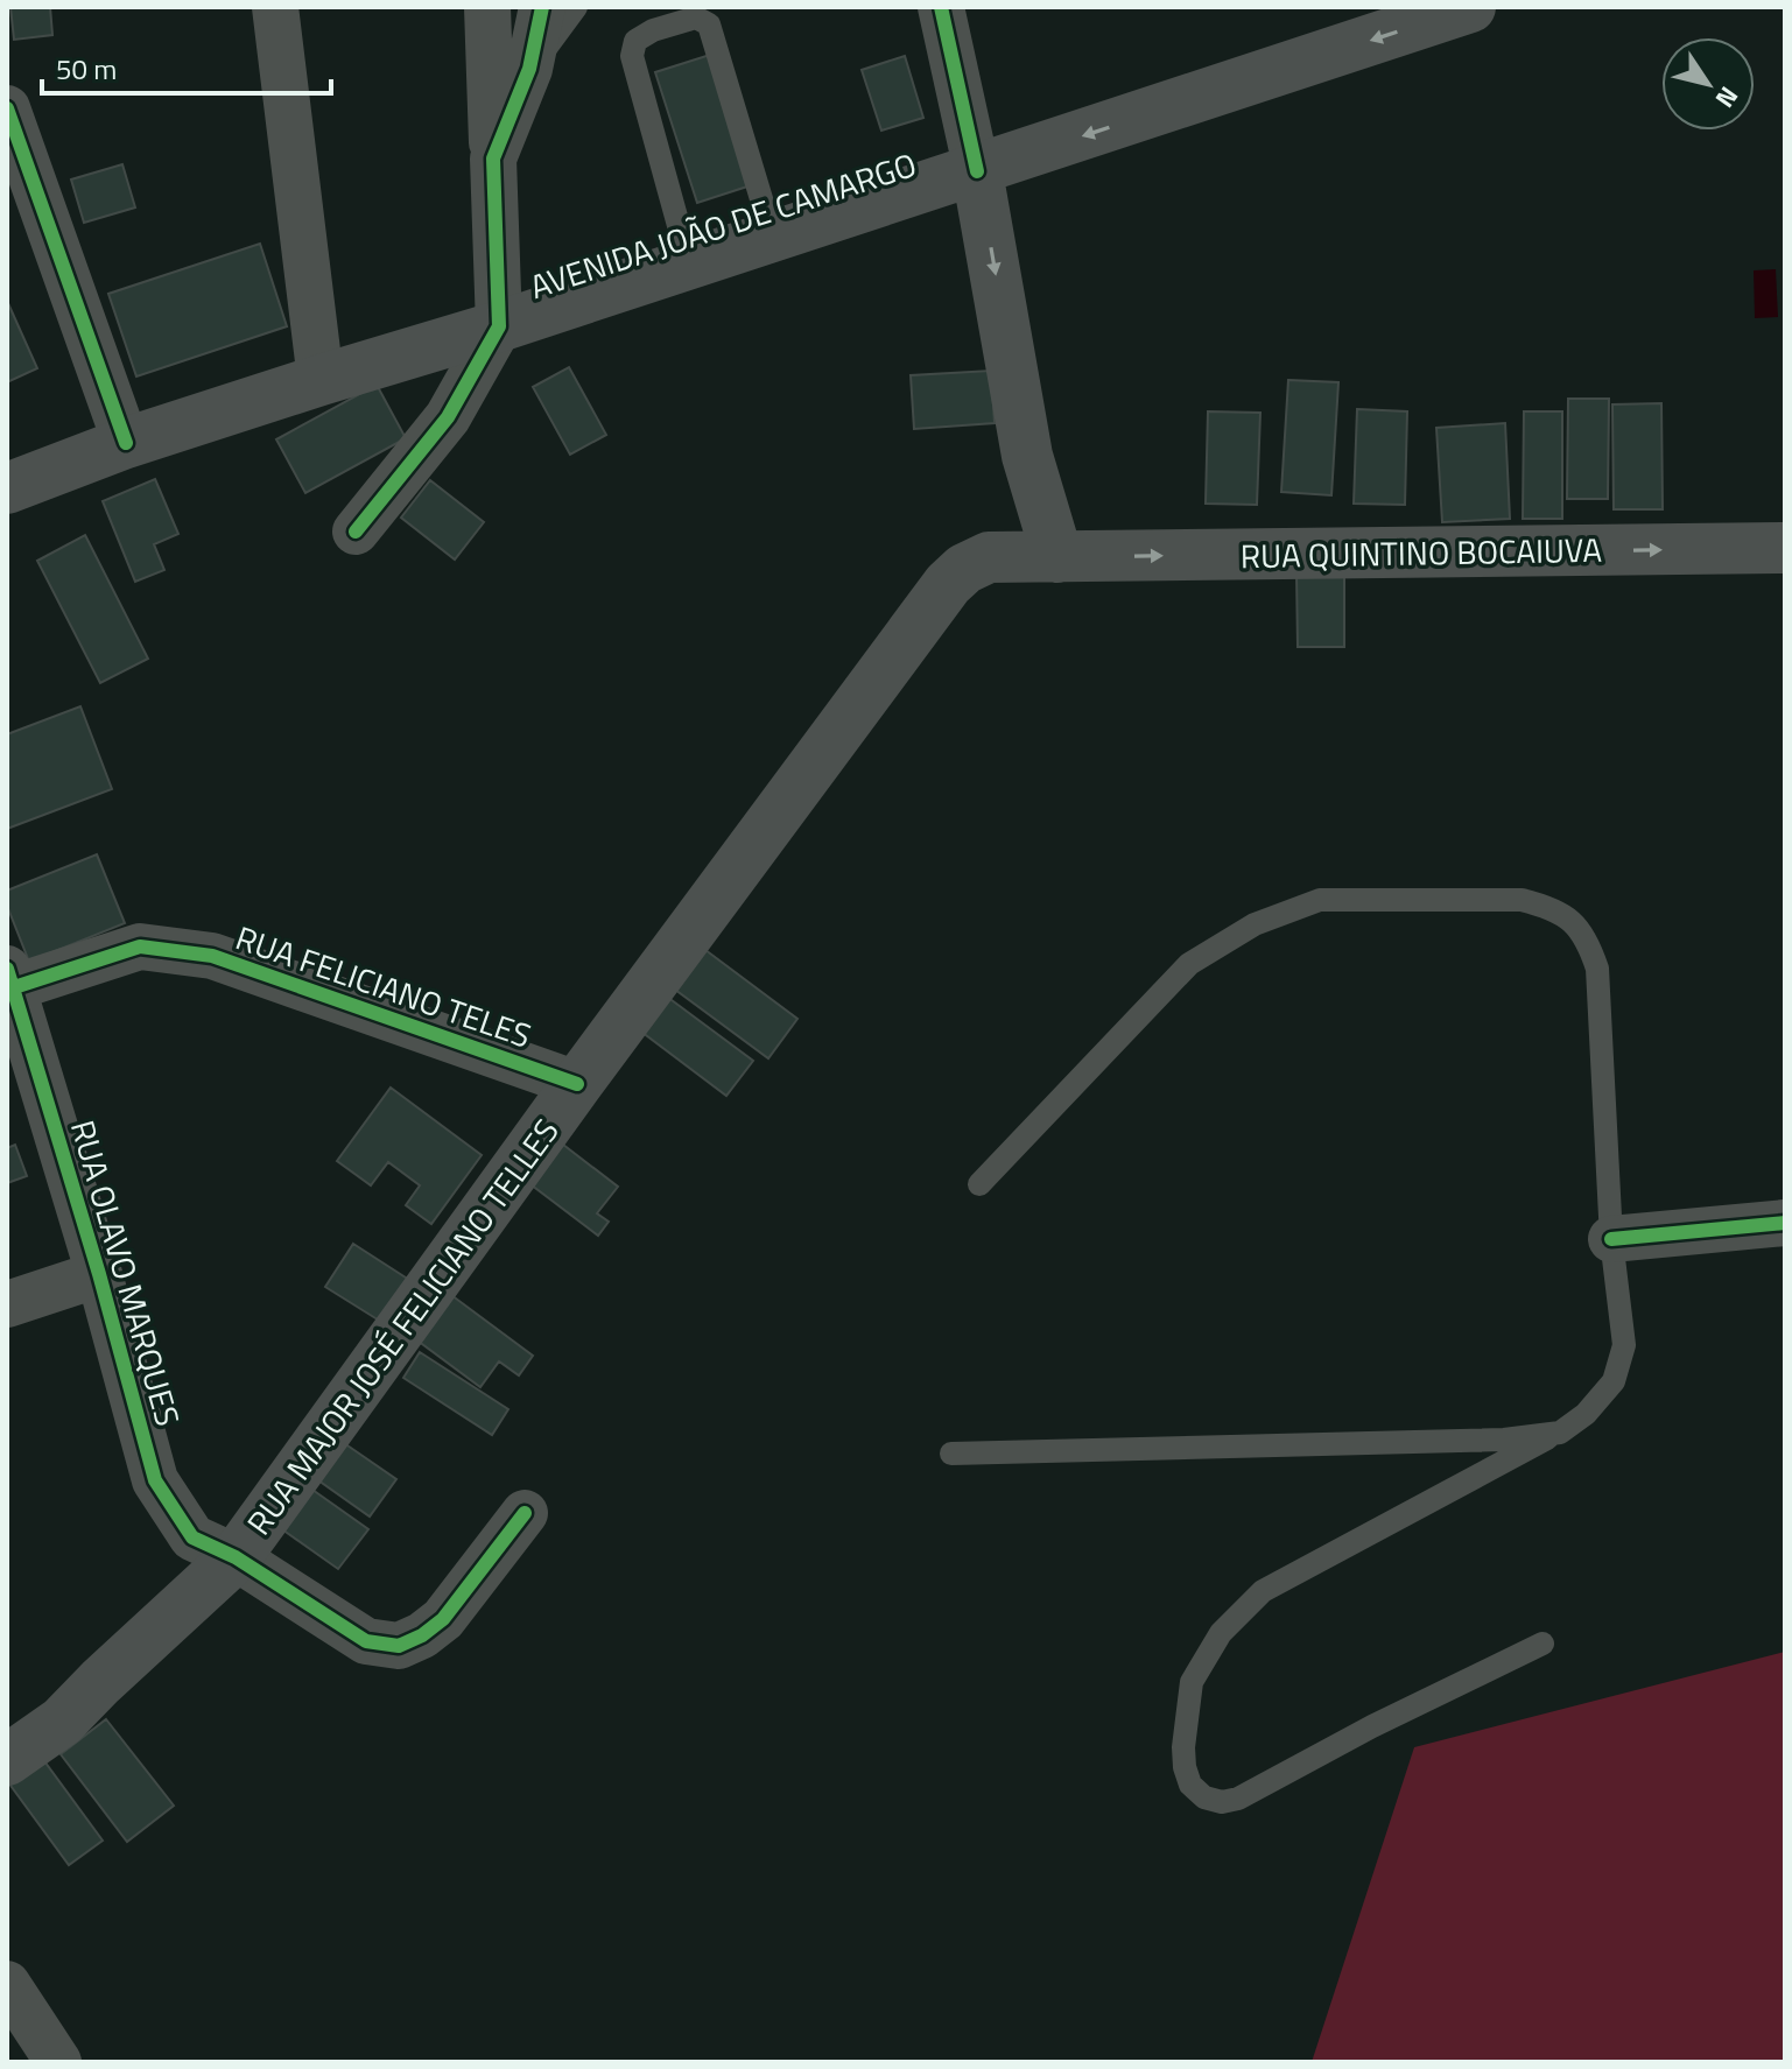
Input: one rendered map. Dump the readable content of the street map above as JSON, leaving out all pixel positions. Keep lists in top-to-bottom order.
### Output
{
  "streets": {
    "main road": ["AVENIDA JOÃO DE CAMARGO", "RUA QUINTINO BOCAIUVA", "RUA MAJOR JOSÉ FELICIANO TELLES"],
    "street": ["RUA FELICIANO TELES", "RUA OLAVO MARQUES"]
  },
  "crossings": [
    ["RUA QUINTINO BOCAIUVA", "RUA MAJOR JOSÉ FELICIANO TELLES"],
    ["RUA FELICIANO TELES", "RUA OLAVO MARQUES"],
    ["RUA FELICIANO TELES", "RUA MAJOR JOSÉ FELICIANO TELLES"],
    ["RUA OLAVO MARQUES", "RUA MAJOR JOSÉ FELICIANO TELLES"]
  ],
  "one_way": ["RUA QUINTINO BOCAIUVA"],
  "scale_bar": "50 m",
  "north": "bottom right"
}
